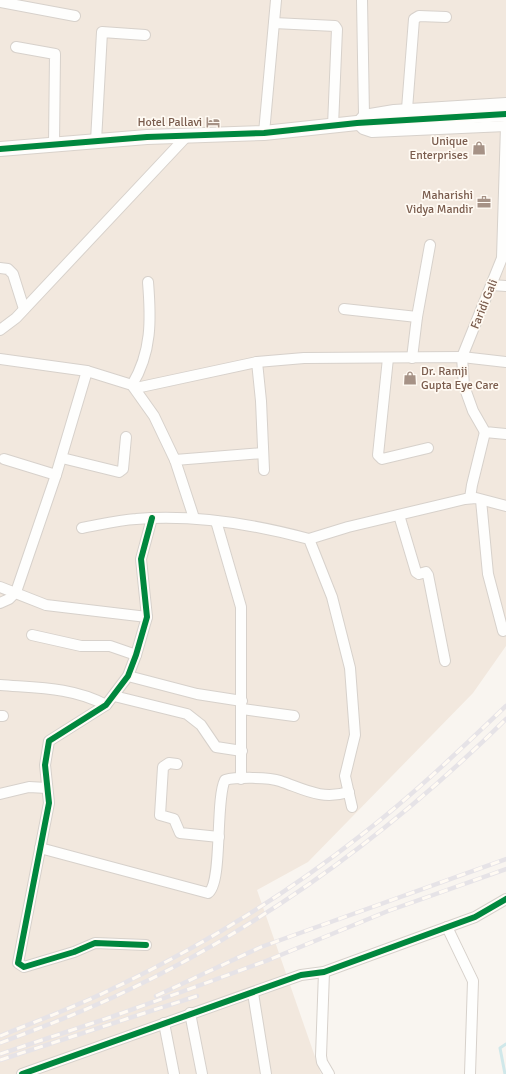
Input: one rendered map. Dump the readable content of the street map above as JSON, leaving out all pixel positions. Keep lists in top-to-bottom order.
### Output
{
  "streets": {
    "street": ["Faridi Gali"]
  },
  "places": {
    "hotel": ["Hotel Pallavi"],
    "shop": ["Unique Enterprises", "Dr. Ramji Gupta Eye Care"],
    "office": ["Maharishi Vidya Mandir"]
  }
}
